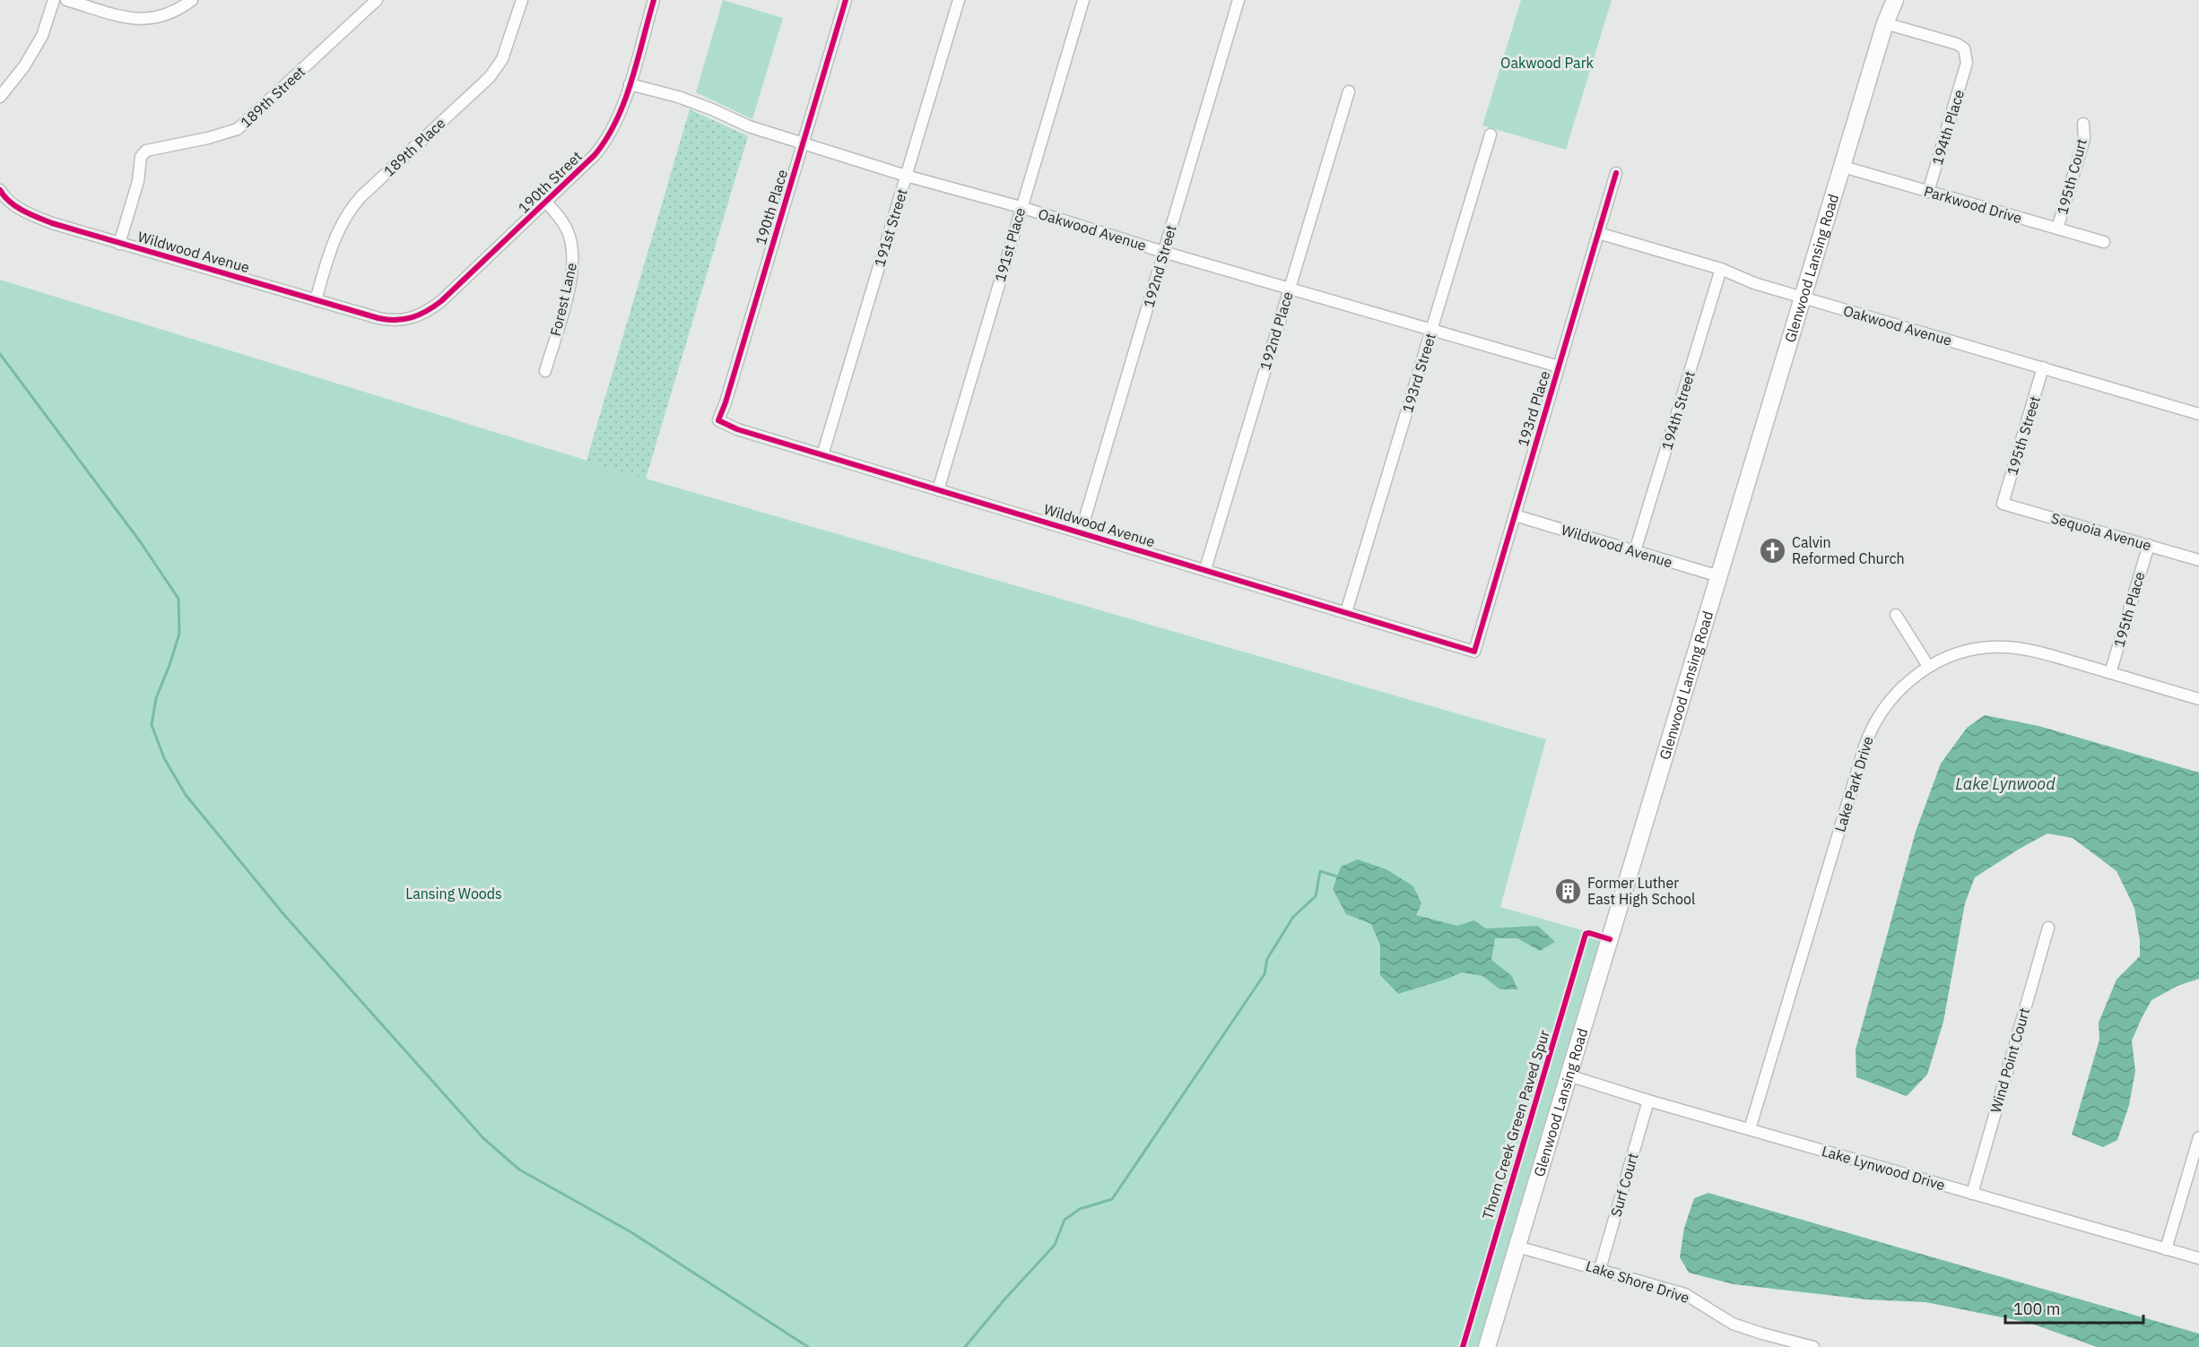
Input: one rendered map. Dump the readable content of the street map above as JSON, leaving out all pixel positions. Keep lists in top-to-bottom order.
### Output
{
  "streets": {
    "main road": ["Glenwood Lansing Road"],
    "street": [
      "189th Street",
      "194th Place",
      "189th Place",
      "195th Court",
      "190th Street",
      "Parkwood Drive",
      "190th Place",
      "191st Street",
      "Oakwood Avenue",
      "191st Place",
      "Wildwood Avenue",
      "192nd Street",
      "Forest Lane",
      "192nd Place",
      "193rd Street",
      "193rd Place",
      "194th Street",
      "195th Street",
      "Sequoia Avenue",
      "195th Place",
      "Lake Park Drive",
      "Wind Point Court",
      "Lake Lynwood Drive",
      "Surf Court",
      "Lake Shore Drive"
    ],
    "cycle path": ["Thorn Creek Green Paved Spur"]
  },
  "crossings": [
    ["189th Street", "Wildwood Avenue"],
    ["194th Place", "Parkwood Drive"],
    ["194th Place", "Glenwood Lansing Road"],
    ["189th Place", "Wildwood Avenue"],
    ["195th Court", "Parkwood Drive"],
    ["190th Street", "Oakwood Avenue"],
    ["190th Street", "Wildwood Avenue"],
    ["190th Street", "Forest Lane"],
    ["Parkwood Drive", "Glenwood Lansing Road"],
    ["190th Place", "Oakwood Avenue"],
    ["190th Place", "Wildwood Avenue"],
    ["191st Street", "Oakwood Avenue"],
    ["191st Street", "Wildwood Avenue"],
    ["Oakwood Avenue", "191st Place"],
    ["Oakwood Avenue", "192nd Street"],
    ["Oakwood Avenue", "Glenwood Lansing Road"],
    ["Oakwood Avenue", "192nd Place"],
    ["Oakwood Avenue", "193rd Street"],
    ["Oakwood Avenue", "193rd Place"],
    ["Oakwood Avenue", "194th Street"],
    ["Oakwood Avenue", "195th Street"],
    ["191st Place", "Wildwood Avenue"],
    ["Wildwood Avenue", "192nd Street"],
    ["Wildwood Avenue", "Glenwood Lansing Road"],
    ["Wildwood Avenue", "192nd Place"],
    ["Wildwood Avenue", "193rd Street"],
    ["Wildwood Avenue", "193rd Place"],
    ["Wildwood Avenue", "194th Street"],
    ["Glenwood Lansing Road", "Lake Lynwood Drive"],
    ["Glenwood Lansing Road", "Lake Shore Drive"],
    ["195th Street", "Sequoia Avenue"],
    ["Sequoia Avenue", "195th Place"],
    ["195th Place", "Lake Park Drive"],
    ["Lake Park Drive", "Lake Lynwood Drive"],
    ["Wind Point Court", "Lake Lynwood Drive"],
    ["Lake Lynwood Drive", "Surf Court"],
    ["Surf Court", "Lake Shore Drive"]
  ],
  "water": ["Lake Lynwood"],
  "parks": ["Oakwood Park", "Lansing Woods"],
  "places": {
    "church": ["Calvin Reformed Church"],
    "building": ["Former Luther East High School"]
  },
  "scale_bar": "100 m"
}
